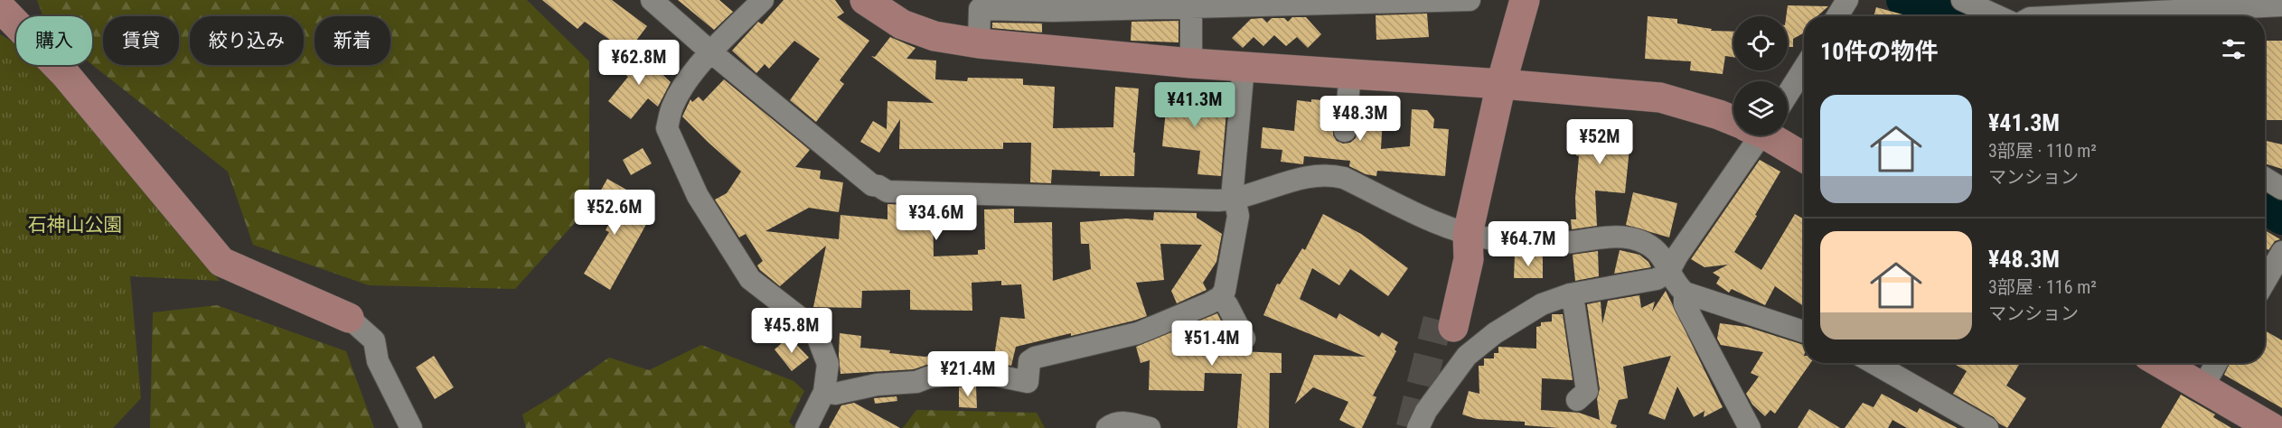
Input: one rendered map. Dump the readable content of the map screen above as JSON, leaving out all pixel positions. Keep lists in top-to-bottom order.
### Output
{
  "parks": ["石神山公園"],
  "page": {
    "chip": [
      "購入",
      "賃貸",
      "絞り込み",
      "新着"
    ],
    "heading": "10件の物件",
    "price": [
      "¥62.8M",
      "¥41.3M",
      "¥48.3M",
      "¥52M",
      "¥52.6M",
      "¥34.6M",
      "¥64.7M",
      "¥45.8M",
      "¥51.4M",
      "¥21.4M"
    ],
    "list": [
      {
        "name": "¥41.3M",
        "note": "3部屋 · 110 m² · マンション"
      },
      {
        "name": "¥48.3M",
        "note": "3部屋 · 116 m² · マンション"
      }
    ]
  }
}
